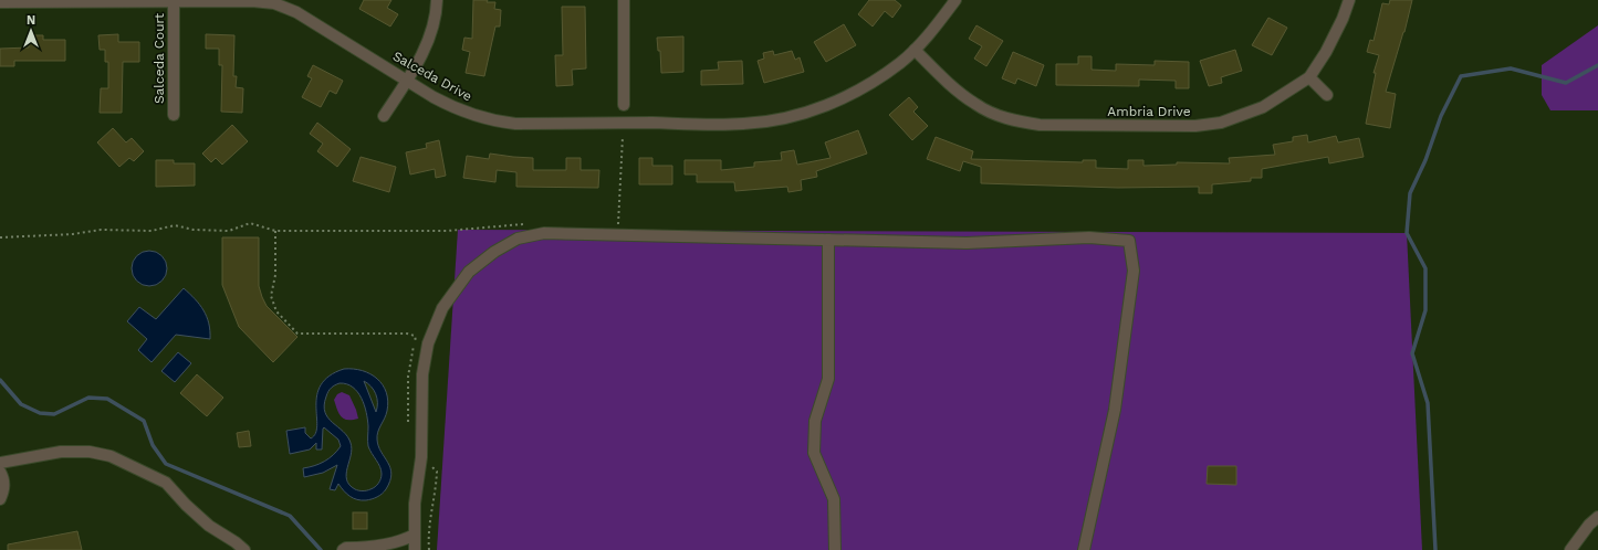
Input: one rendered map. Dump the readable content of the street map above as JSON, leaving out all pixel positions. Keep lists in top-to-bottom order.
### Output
{
  "streets": {
    "street": ["Salceda Court", "Salceda Drive", "Ambria Drive"]
  },
  "crossings": [
    ["Salceda Court", "Salceda Drive"],
    ["Salceda Drive", "Ambria Drive"]
  ],
  "north": "top"
}
